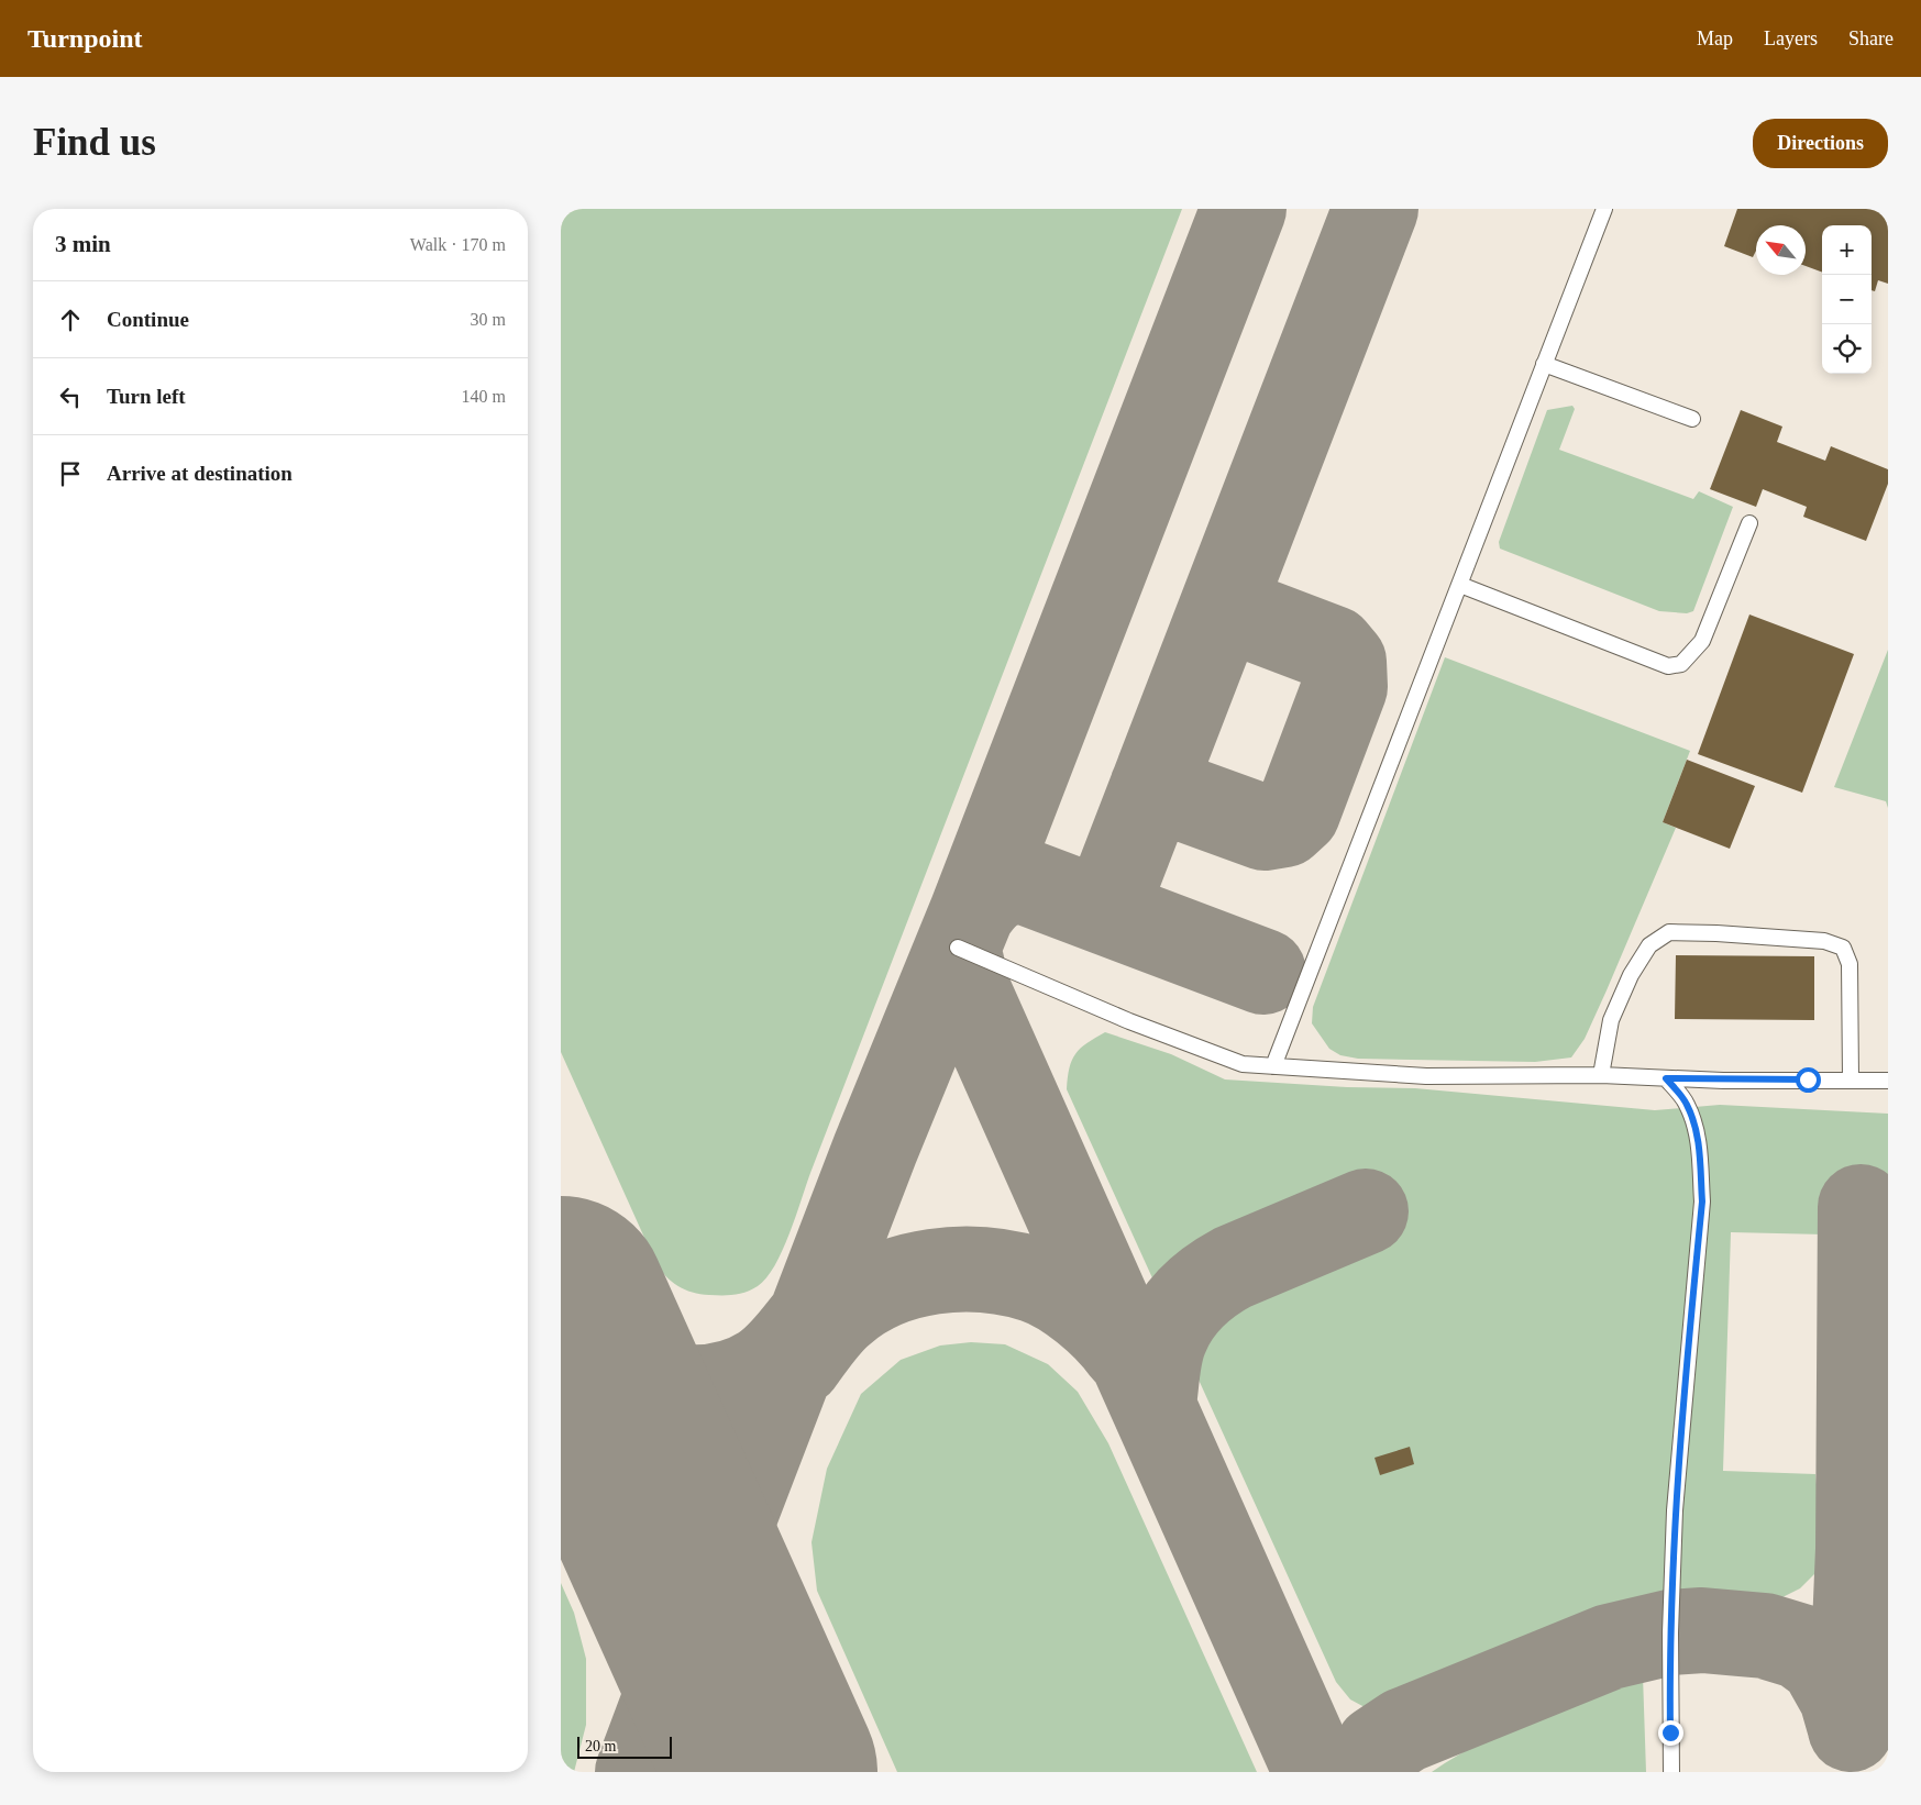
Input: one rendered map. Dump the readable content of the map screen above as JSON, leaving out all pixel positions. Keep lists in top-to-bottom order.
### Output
{
  "scale_bar": "20 m",
  "north": "top left",
  "page": {
    "header": "Turnpoint",
    "nav": ["Map", "Layers", "Share"],
    "buttons": "Directions",
    "title": "Find us",
    "heading": ["3 min", "Walk · 170 m"],
    "map_buttons": ["+", "−"],
    "list": [
      ["Continue", "30 m"],
      ["Turn left", "140 m"],
      "Arrive at destination"
    ],
    "scale": "20 m"
  }
}
